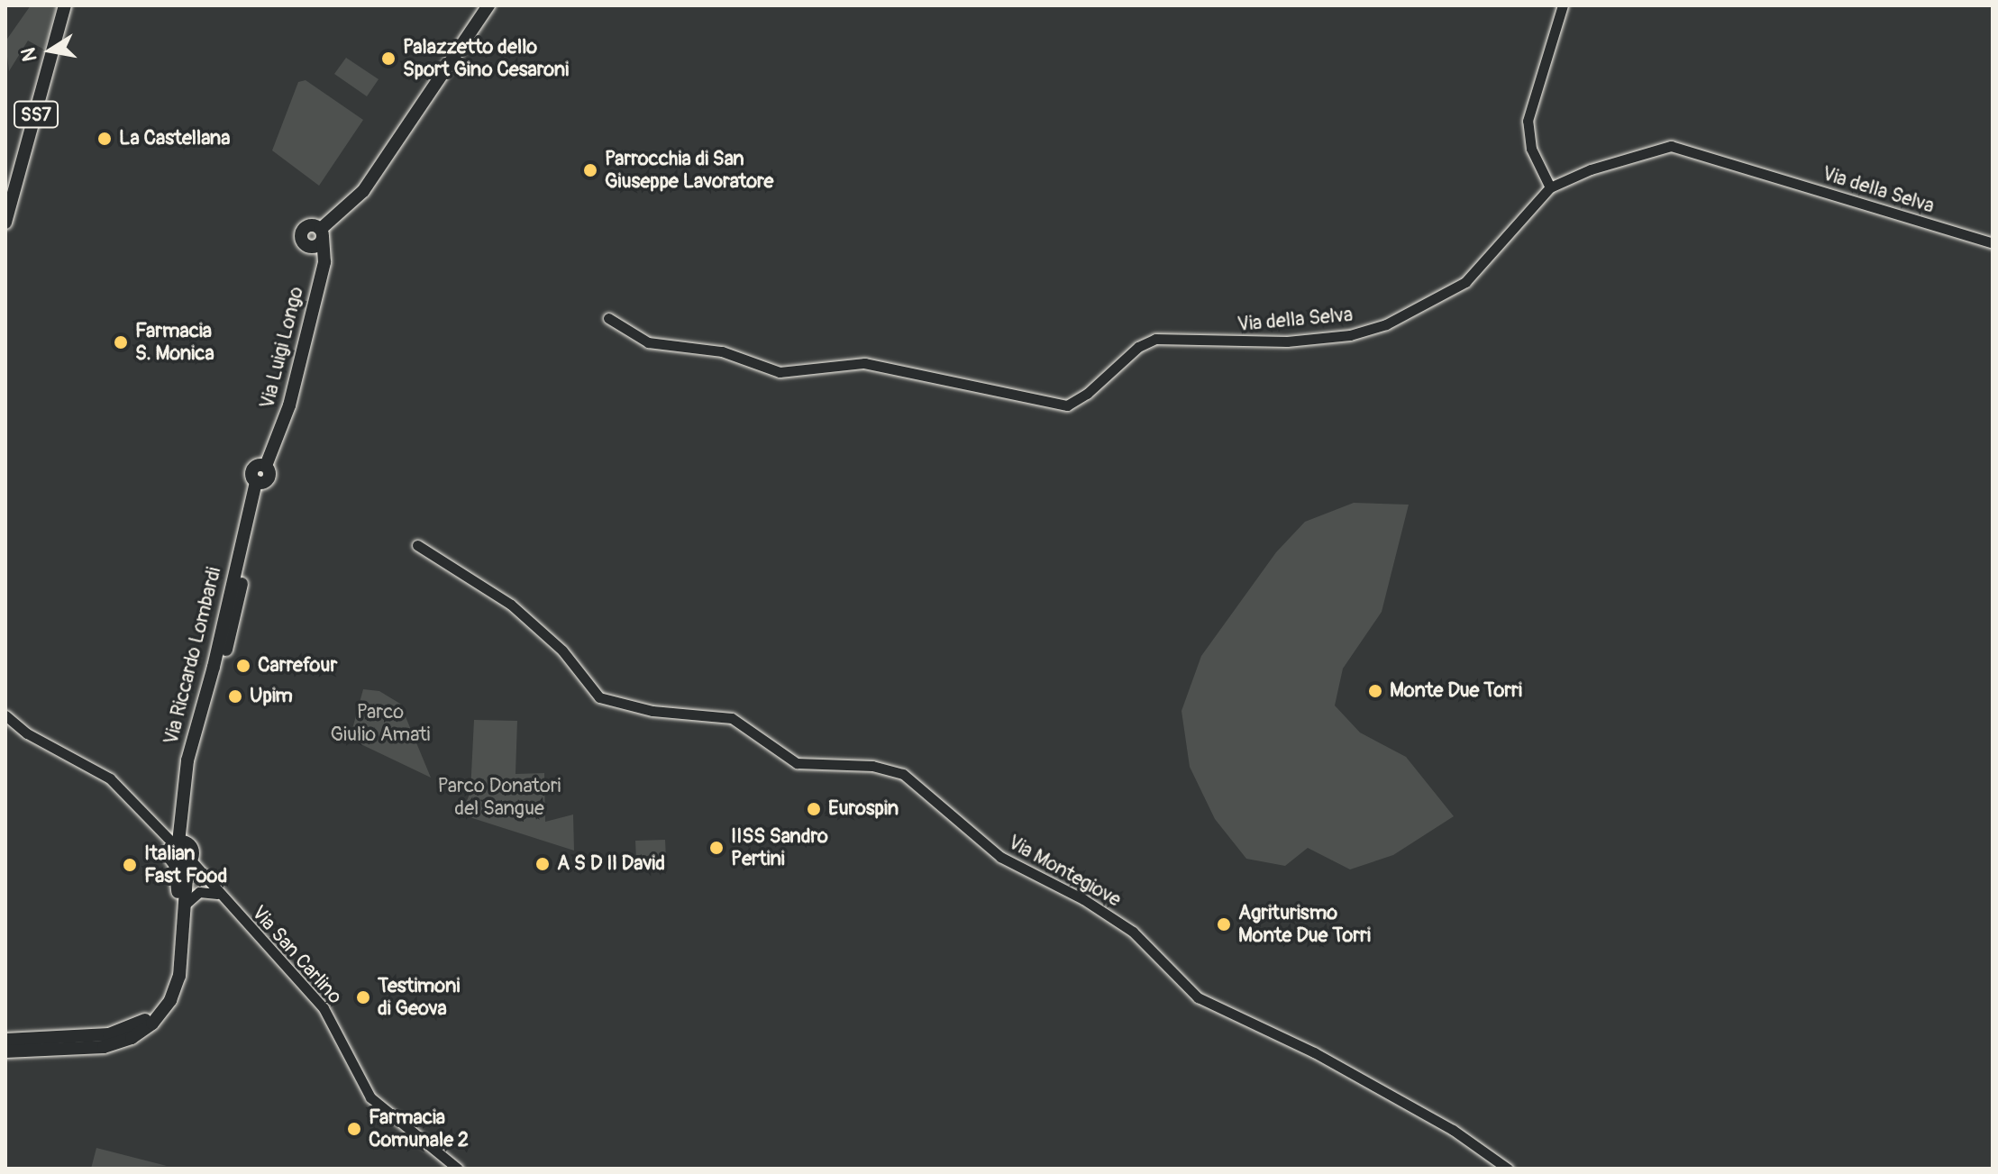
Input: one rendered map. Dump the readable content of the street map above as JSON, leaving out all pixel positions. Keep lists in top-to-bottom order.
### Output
{
  "streets": {
    "main road": ["SS7", "Via Luigi Longo", "Via Riccardo Lombardi"],
    "street": ["Via della Selva", "Via Montegiove", "Via San Carlino"]
  },
  "crossings": [
    ["Via Luigi Longo", "Via Riccardo Lombardi"]
  ],
  "parks": ["Parco Giulio Amati", "Parco Donatori del Sangue"],
  "places": [
    "Palazzetto dello Sport Gino Cesaroni",
    "La Castellana",
    "Parrocchia di San Giuseppe Lavoratore",
    "Farmacia S. Monica",
    "Carrefour",
    "Monte Due Torri",
    "Upim",
    "Eurospin",
    "IISS Sandro Pertini",
    "A S D Il David",
    "Italian Fast Food",
    "Agriturismo Monte Due Torri",
    "Testimoni di Geova",
    "Farmacia Comunale 2"
  ],
  "north": "left"
}
